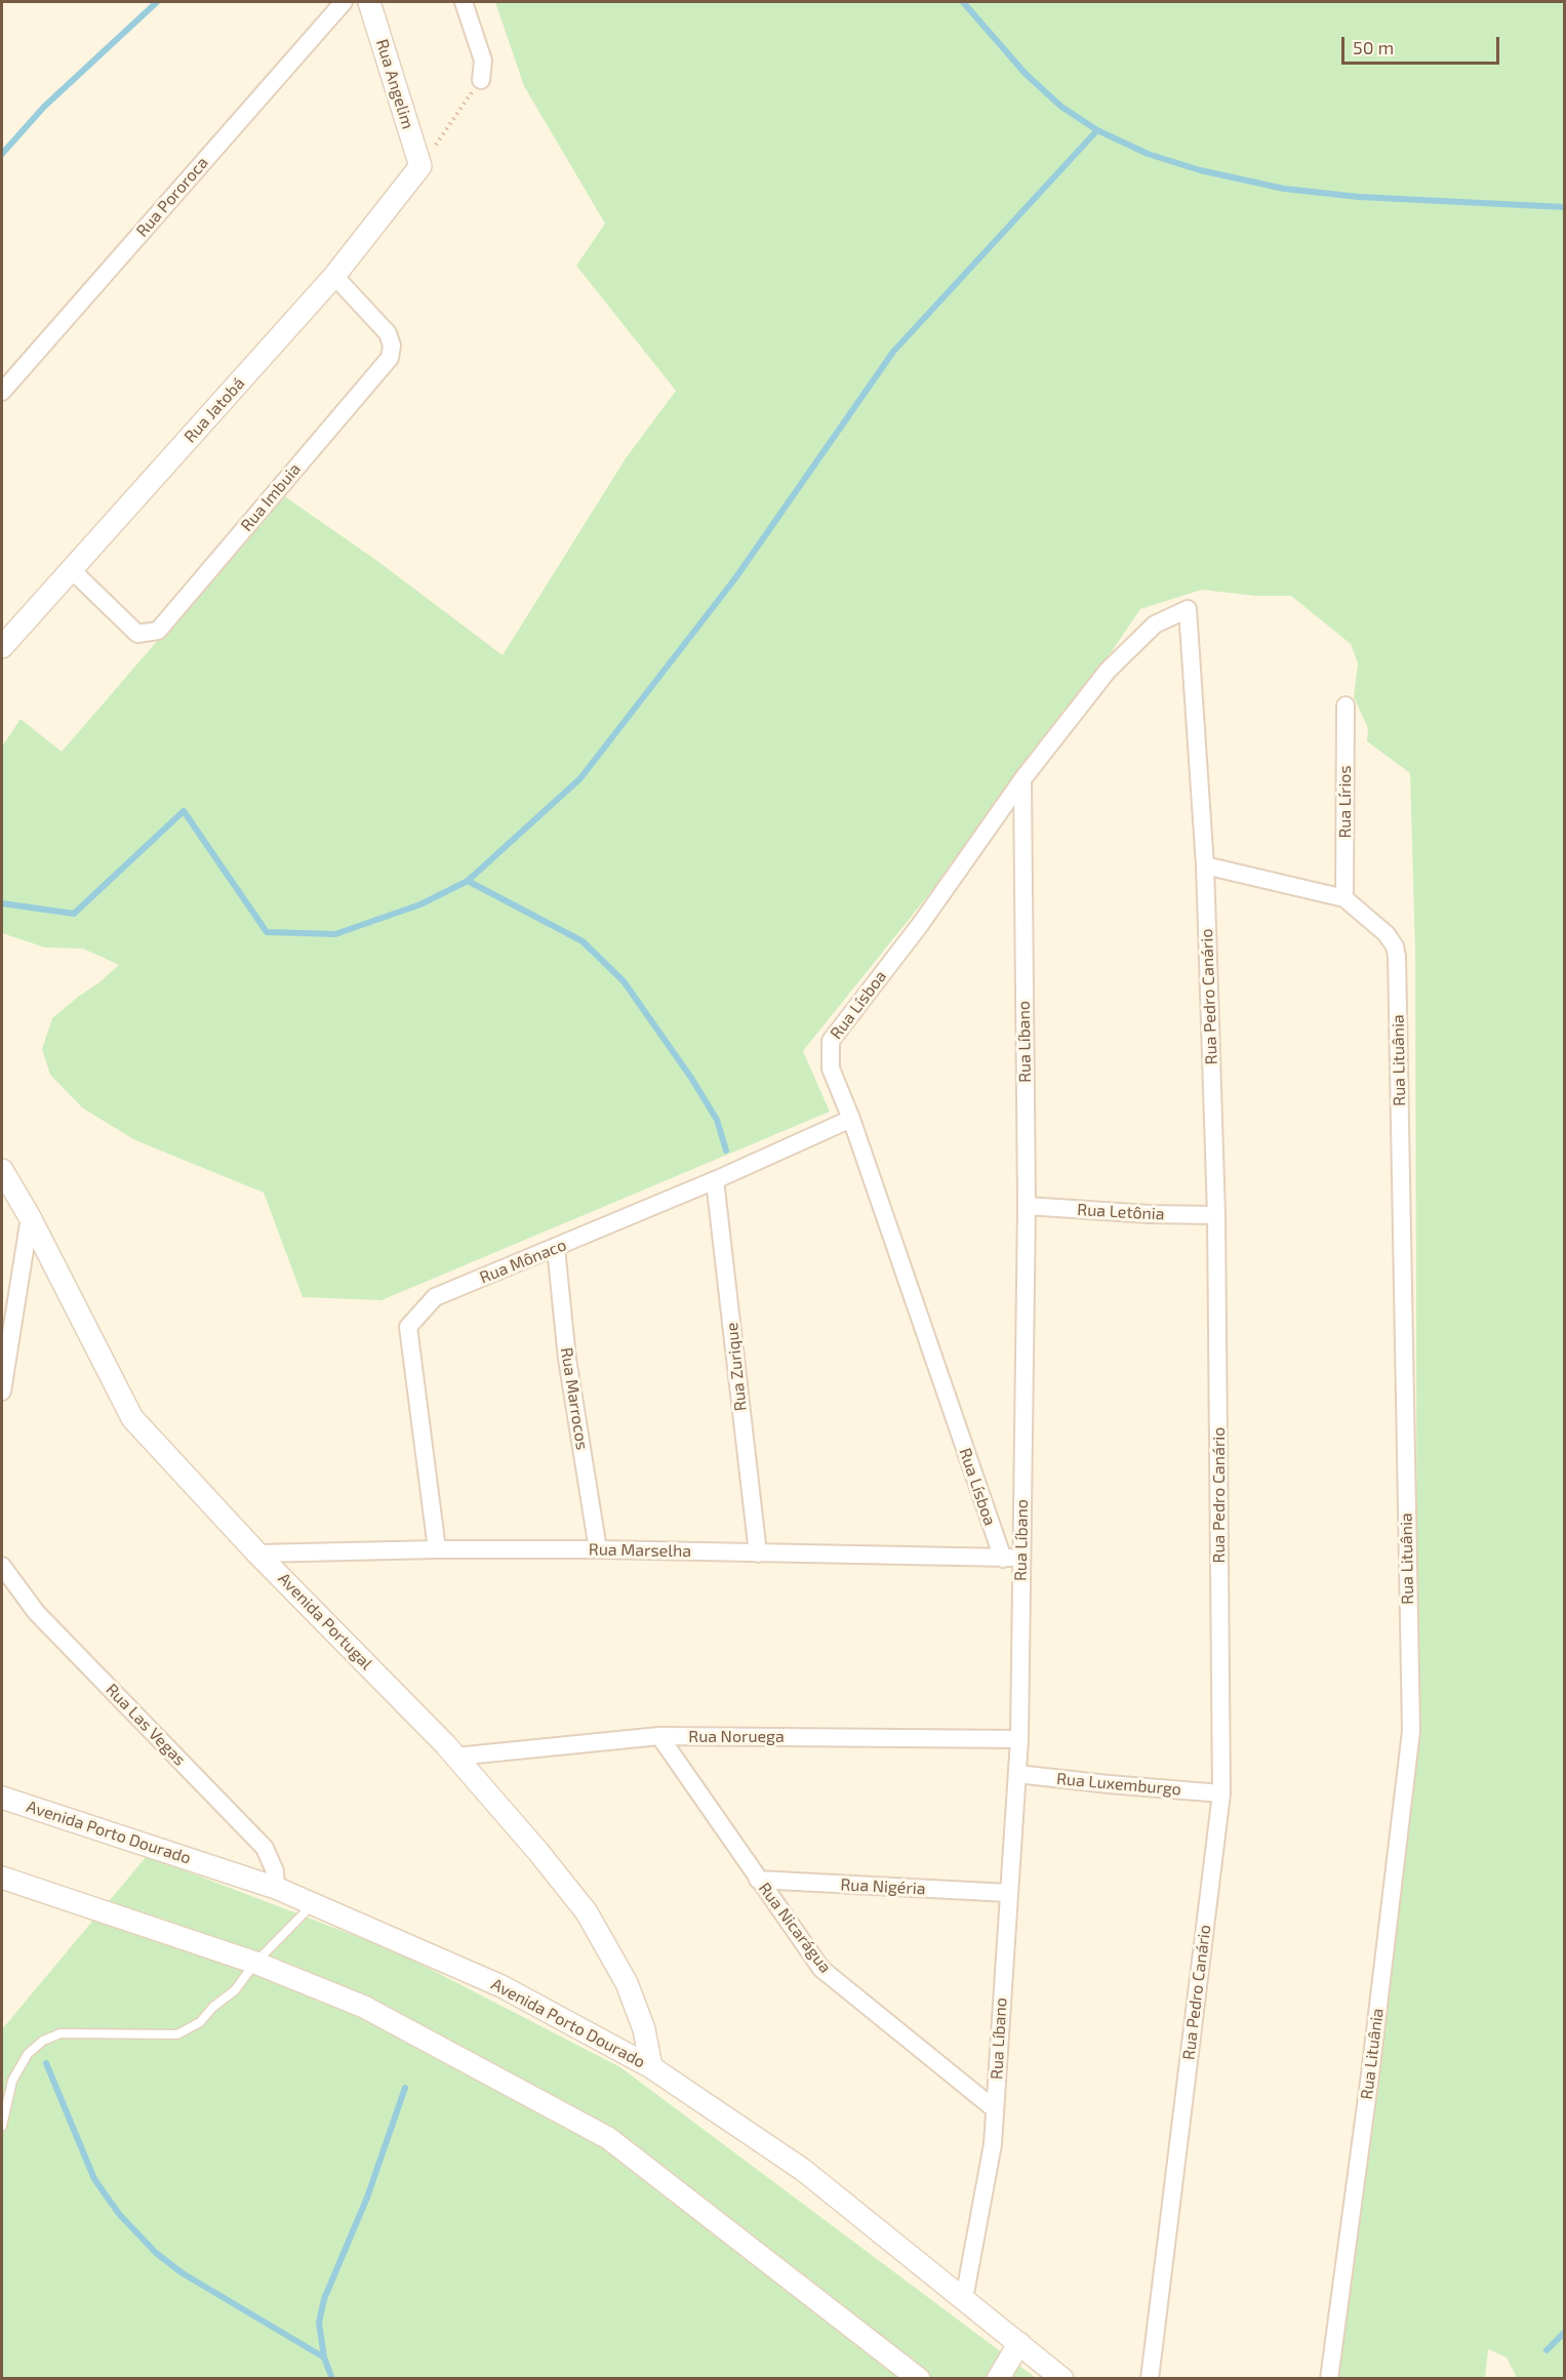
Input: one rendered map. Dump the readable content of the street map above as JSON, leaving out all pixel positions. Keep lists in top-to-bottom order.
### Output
{
  "streets": {
    "street": [
      "Rua Angelim",
      "Rua Pororoca",
      "Rua Jatobá",
      "Rua Imbuia",
      "Rua Lírios",
      "Rua Pedro Canário",
      "Rua Lísboa",
      "Rua Líbano",
      "Rua Lituânia",
      "Rua Letônia",
      "Rua Mônaco",
      "Rua Zurique",
      "Rua Marrocos",
      "Rua Marselha",
      "Avenida Portugal",
      "Rua Las Vegas",
      "Rua Noruega",
      "Rua Luxemburgo",
      "Avenida Porto Dourado",
      "Rua Nigéria",
      "Rua Nicarágua"
    ]
  },
  "crossings": [
    ["Rua Angelim", "Rua Jatobá"],
    ["Rua Jatobá", "Rua Imbuia"],
    ["Rua Lírios", "Rua Lituânia"],
    ["Rua Pedro Canário", "Rua Lísboa"],
    ["Rua Pedro Canário", "Rua Lituânia"],
    ["Rua Pedro Canário", "Rua Letônia"],
    ["Rua Pedro Canário", "Rua Luxemburgo"],
    ["Rua Lísboa", "Rua Líbano"],
    ["Rua Lísboa", "Rua Mônaco"],
    ["Rua Lísboa", "Rua Marselha"],
    ["Rua Líbano", "Rua Letônia"],
    ["Rua Líbano", "Rua Marselha"],
    ["Rua Líbano", "Rua Noruega"],
    ["Rua Líbano", "Rua Luxemburgo"],
    ["Rua Líbano", "Avenida Porto Dourado"],
    ["Rua Líbano", "Rua Nigéria"],
    ["Rua Líbano", "Rua Nicarágua"],
    ["Rua Mônaco", "Rua Zurique"],
    ["Rua Mônaco", "Rua Marrocos"],
    ["Rua Mônaco", "Rua Marselha"],
    ["Rua Zurique", "Rua Marselha"],
    ["Rua Marrocos", "Rua Marselha"],
    ["Rua Marselha", "Avenida Portugal"],
    ["Avenida Portugal", "Rua Noruega"],
    ["Avenida Portugal", "Avenida Porto Dourado"],
    ["Rua Las Vegas", "Avenida Porto Dourado"],
    ["Rua Noruega", "Rua Nicarágua"],
    ["Rua Nigéria", "Rua Nicarágua"]
  ],
  "scale_bar": "50 m"
}
